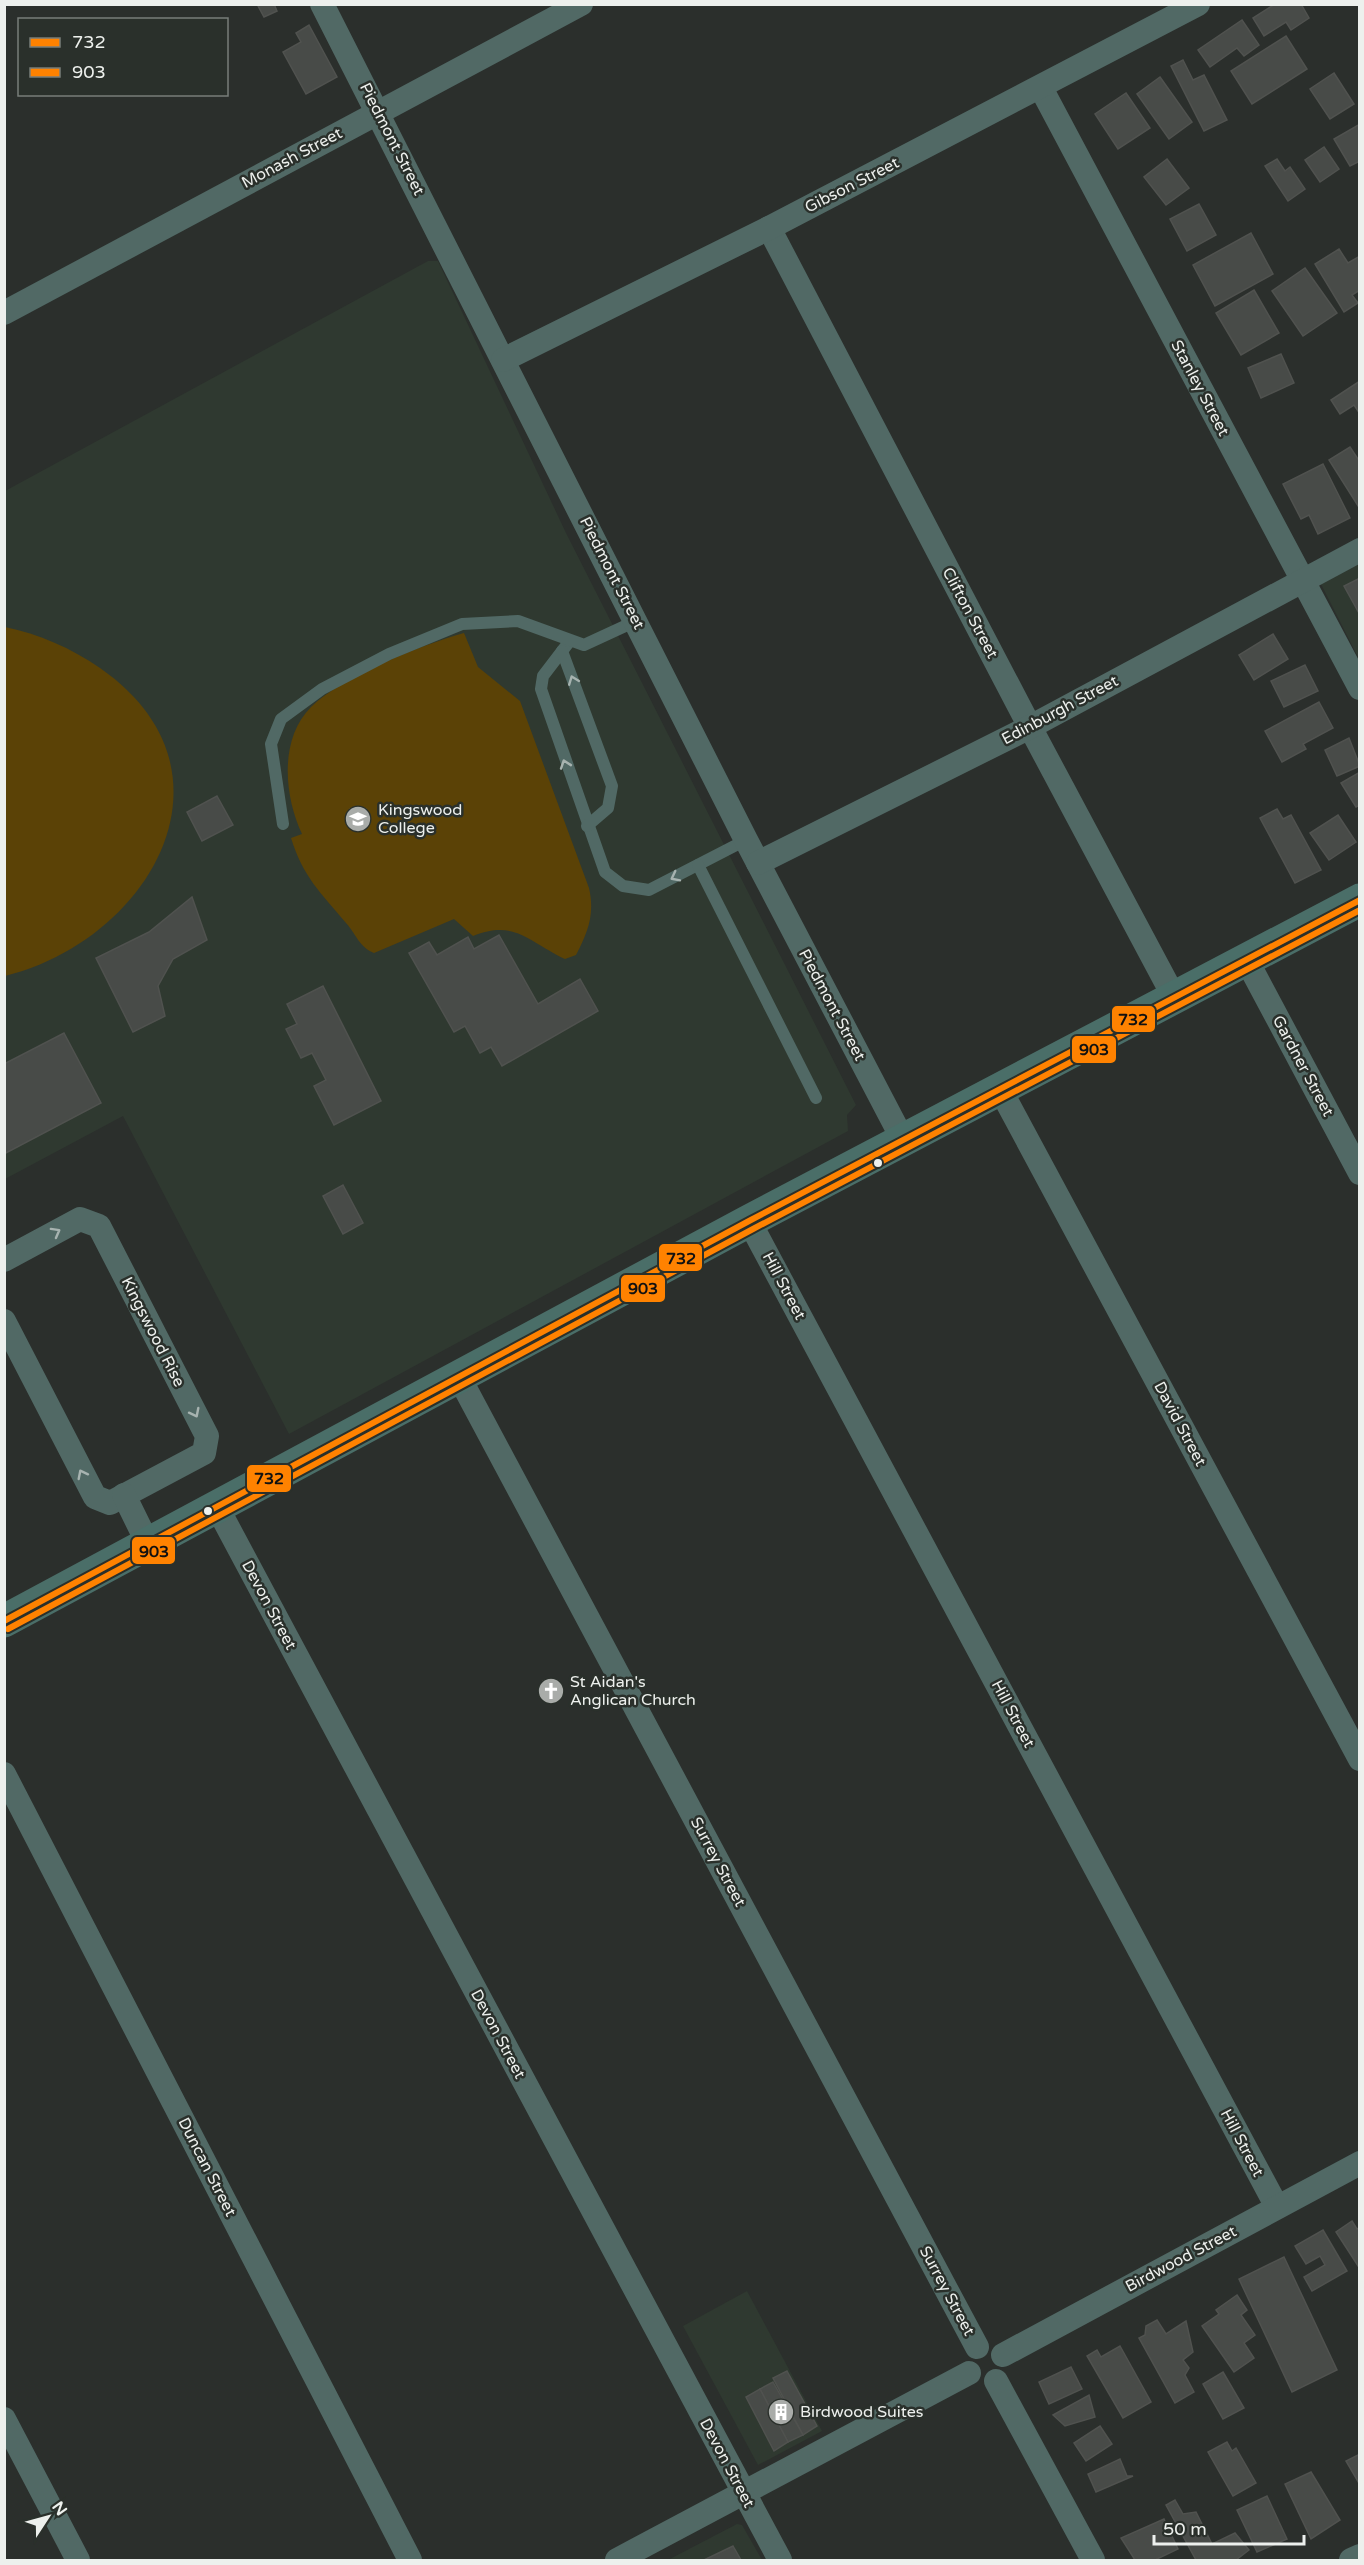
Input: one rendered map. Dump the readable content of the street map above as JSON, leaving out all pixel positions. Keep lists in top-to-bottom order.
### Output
{
  "streets": {
    "street": [
      "Piedmont Street",
      "Monash Street",
      "Gibson Street",
      "Stanley Street",
      "Clifton Street",
      "Edinburgh Street",
      "Gardner Street",
      "Hill Street",
      "Kingswood Rise",
      "David Street",
      "Devon Street",
      "Surrey Street",
      "Duncan Street",
      "Birdwood Street"
    ]
  },
  "crossings": [
    ["Piedmont Street", "Monash Street"],
    ["Piedmont Street", "Gibson Street"],
    ["Piedmont Street", "Edinburgh Street"],
    ["Gibson Street", "Stanley Street"],
    ["Gibson Street", "Clifton Street"],
    ["Stanley Street", "Edinburgh Street"],
    ["Clifton Street", "Edinburgh Street"],
    ["Hill Street", "Birdwood Street"],
    ["Surrey Street", "Birdwood Street"]
  ],
  "places": {
    "school or university": ["Kingswood College"],
    "church": ["St Aidan's Anglican Church"],
    "building": ["Birdwood Suites"]
  },
  "lines": ["transit line 732", "transit line 903"],
  "legend": ["732", "903"],
  "scale_bar": "50 m",
  "north": "top right"
}
